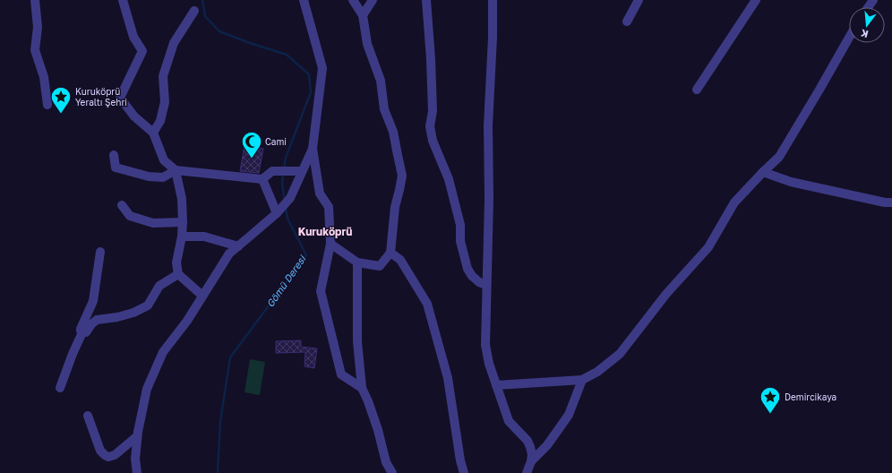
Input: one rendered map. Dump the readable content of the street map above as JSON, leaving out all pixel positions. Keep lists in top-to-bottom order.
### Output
{
  "districts": ["Kuruköprü"],
  "water": ["Gömü Deresi"],
  "places": {
    "place": ["Kuruköprü Yeraltı Şehri", "Demircikaya"],
    "mosque": ["Cami"]
  },
  "north": "bottom"
}
